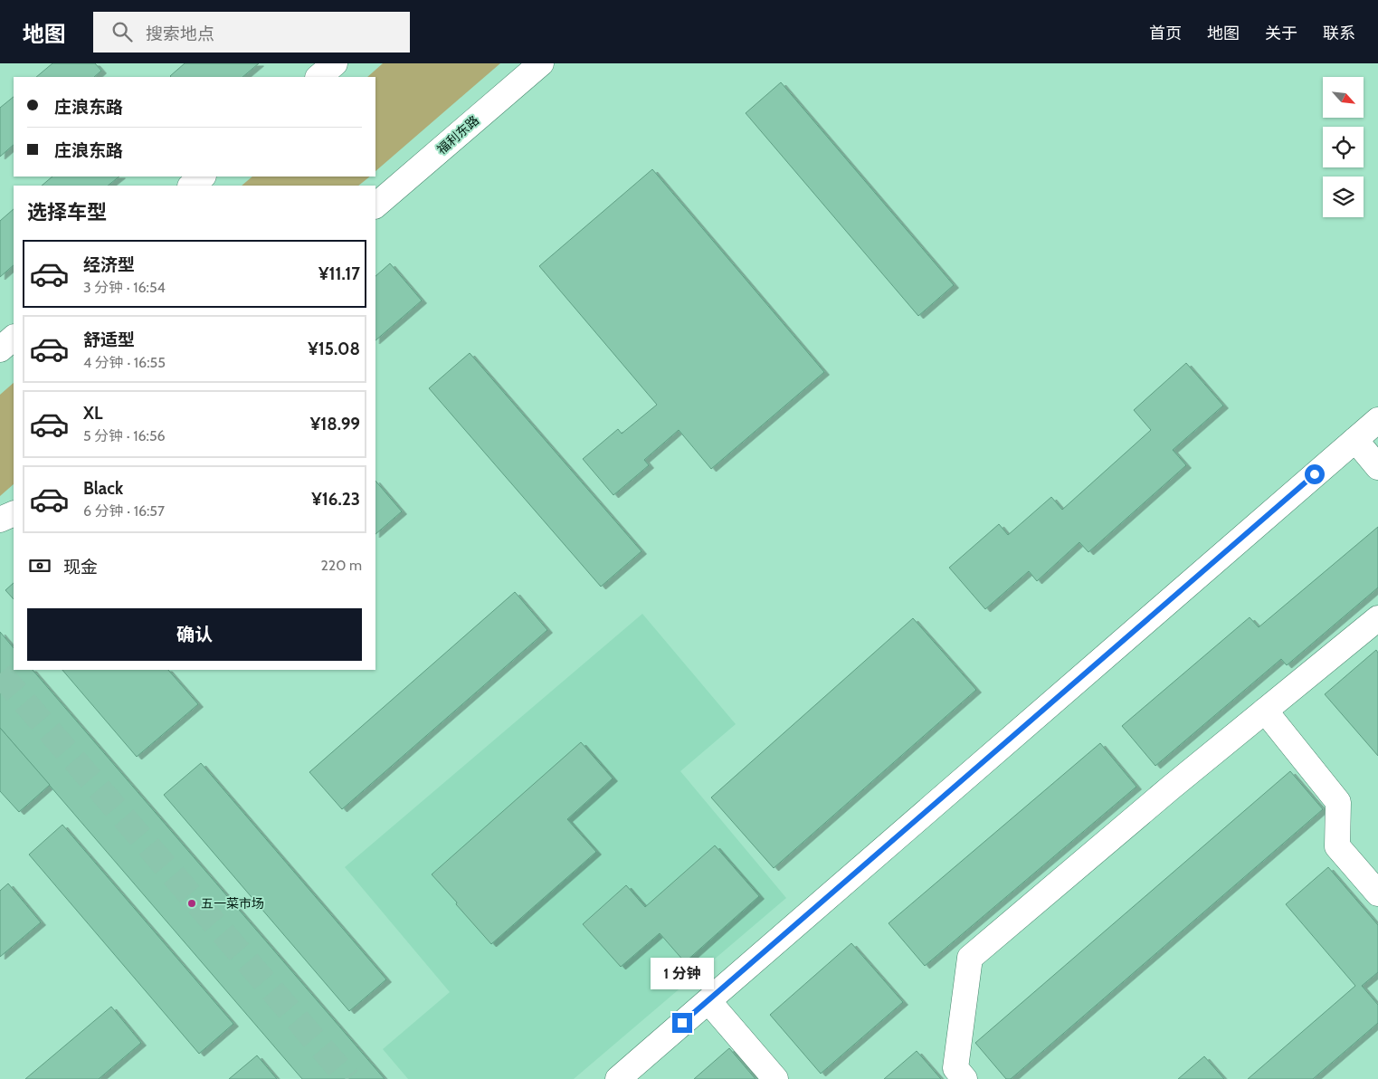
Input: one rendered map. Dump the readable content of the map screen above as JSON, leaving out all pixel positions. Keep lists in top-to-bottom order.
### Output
{
  "streets": {
    "street": ["福利东路"]
  },
  "places": ["五一菜市场"],
  "north": "bottom right",
  "page": {
    "header": "地图",
    "search": "搜索地点",
    "nav": [
      "首页",
      "地图",
      "关于",
      "联系"
    ],
    "banner": ["庄浪东路", "庄浪东路"],
    "heading": "选择车型",
    "list": [
      {
        "name": "经济型",
        "note": "3 分钟 · 16:54",
        "value": "¥11.17"
      },
      {
        "name": "舒适型",
        "note": "4 分钟 · 16:55",
        "value": "¥15.08"
      },
      {
        "name": "XL",
        "note": "5 分钟 · 16:56",
        "value": "¥18.99"
      },
      {
        "name": "Black",
        "note": "6 分钟 · 16:57",
        "value": "¥16.23"
      }
    ],
    "pay": ["现金", "220 m"],
    "buttons": "确认",
    "bubble": "1 分钟"
  }
}
